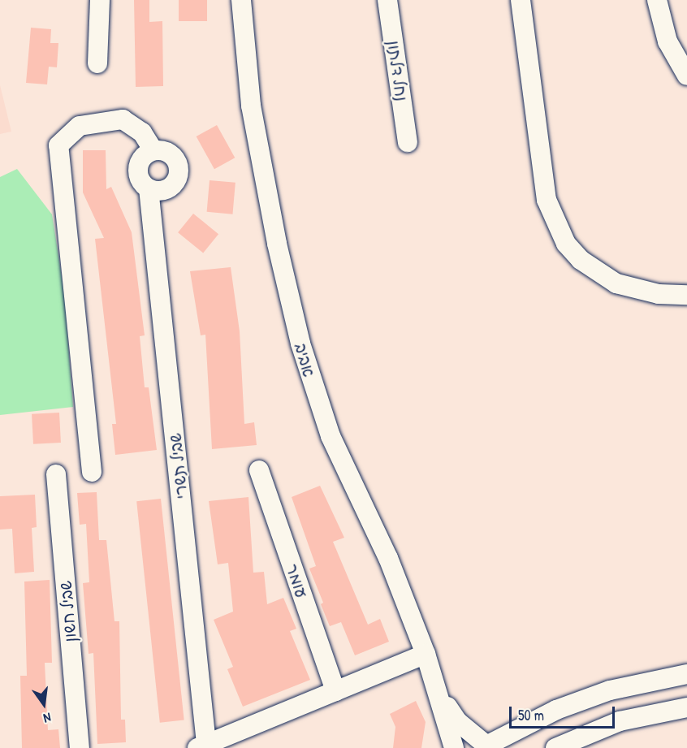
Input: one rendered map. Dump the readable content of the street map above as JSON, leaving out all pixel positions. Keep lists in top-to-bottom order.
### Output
{
  "streets": {
    "street": [
      "נחל דלתון",
      "אביב",
      "שביל תשרי",
      "עומר",
      "שביל חשון"
    ]
  },
  "scale_bar": "50 m",
  "north": "bottom"
}
